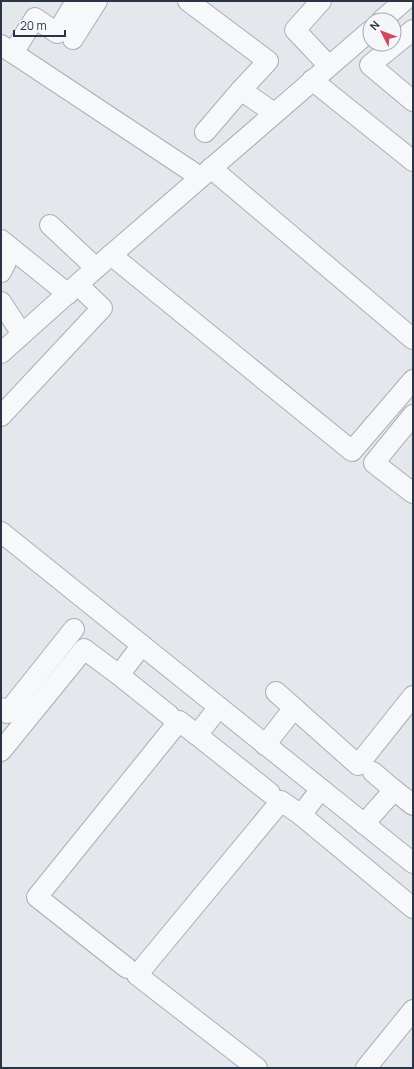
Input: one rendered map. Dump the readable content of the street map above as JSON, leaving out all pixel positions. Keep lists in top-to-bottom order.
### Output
{
  "scale_bar": "20 m",
  "north": "top left"
}
